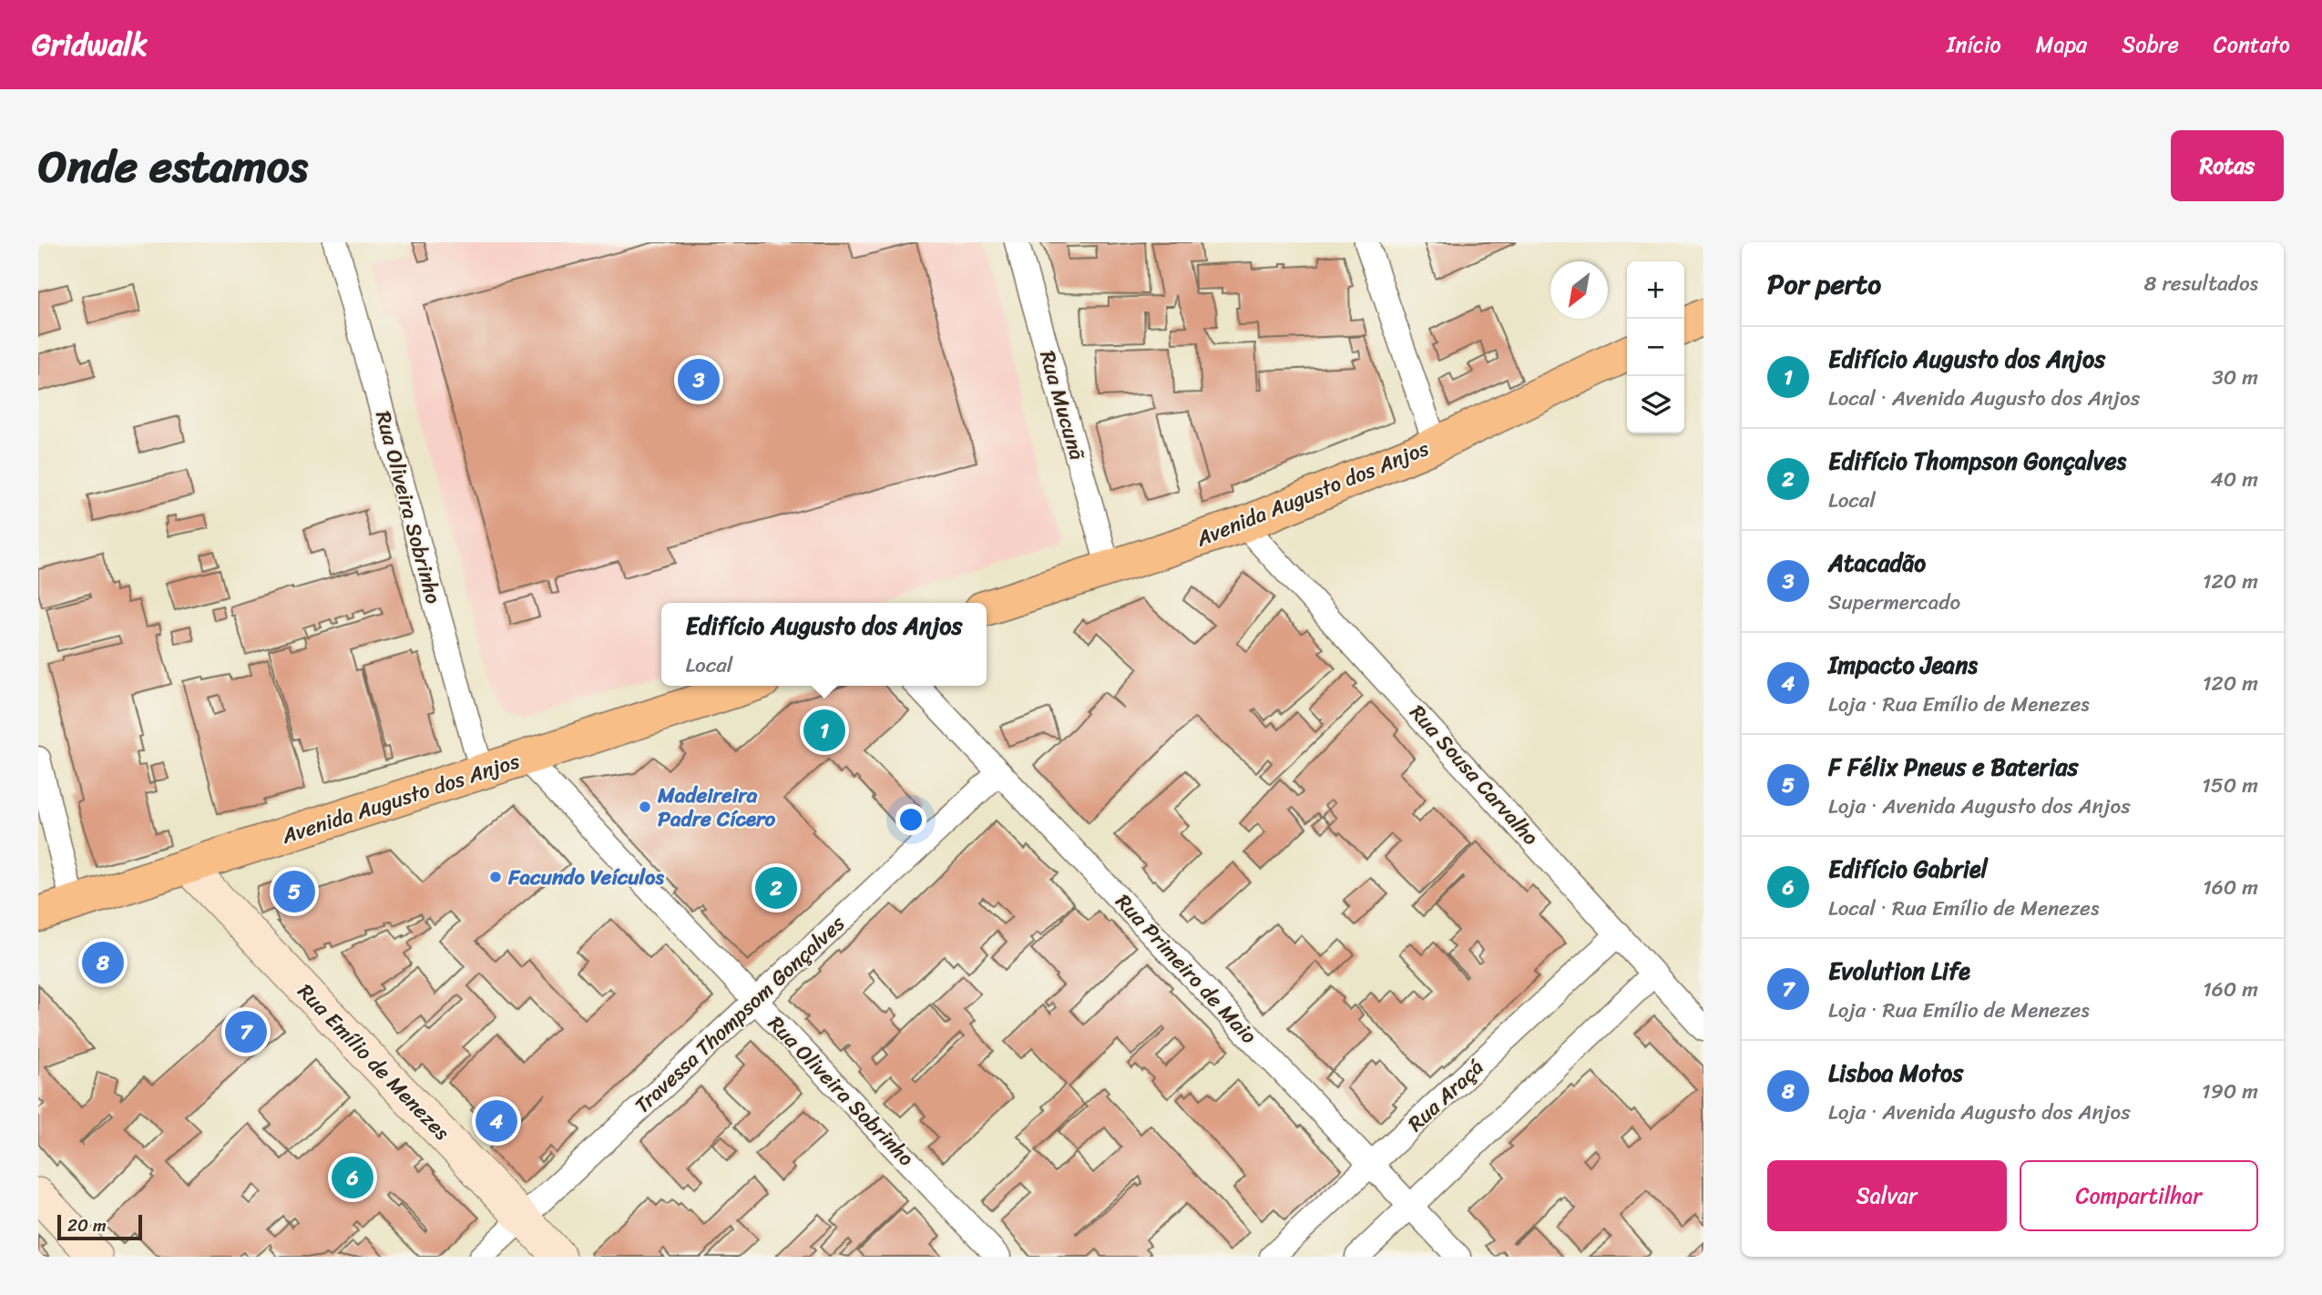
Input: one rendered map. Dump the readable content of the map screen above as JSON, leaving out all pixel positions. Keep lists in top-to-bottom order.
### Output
{
  "streets": {
    "main road": ["Avenida Augusto dos Anjos"],
    "street": [
      "Rua Mucunã",
      "Rua Oliveira Sobrinho",
      "Rua Sousa Carvalho",
      "Rua Primeiro de Maio",
      "Travessa Thompsom Gonçalves",
      "Rua Emílio de Menezes",
      "Rua Araçá"
    ]
  },
  "crossings": [
    ["Rua Mucunã", "Avenida Augusto dos Anjos"],
    ["Avenida Augusto dos Anjos", "Rua Oliveira Sobrinho"],
    ["Avenida Augusto dos Anjos", "Rua Sousa Carvalho"],
    ["Avenida Augusto dos Anjos", "Rua Emílio de Menezes"],
    ["Rua Oliveira Sobrinho", "Travessa Thompsom Gonçalves"],
    ["Rua Sousa Carvalho", "Rua Araçá"],
    ["Rua Primeiro de Maio", "Travessa Thompsom Gonçalves"],
    ["Rua Primeiro de Maio", "Rua Araçá"],
    ["Travessa Thompsom Gonçalves", "Rua Emílio de Menezes"]
  ],
  "places": ["Madeireira Padre Cícero", "Facundo Veículos"],
  "scale_bar": "20 m",
  "north": "bottom left",
  "page": {
    "header": "Gridwalk",
    "nav": [
      "Início",
      "Mapa",
      "Sobre",
      "Contato"
    ],
    "title": "Onde estamos",
    "buttons": [
      "Rotas",
      ["Salvar", "Compartilhar"]
    ],
    "heading": ["Por perto", "8 resultados"],
    "map_buttons": ["+", "−"],
    "list": [
      {
        "mark": "1",
        "name": "Edifício Augusto dos Anjos",
        "note": "Local · Avenida Augusto dos Anjos",
        "value": "30 m"
      },
      {
        "mark": "2",
        "name": "Edifício Thompson Gonçalves",
        "note": "Local",
        "value": "40 m"
      },
      {
        "mark": "3",
        "name": "Atacadão",
        "note": "Supermercado",
        "value": "120 m"
      },
      {
        "mark": "4",
        "name": "Impacto Jeans",
        "note": "Loja · Rua Emílio de Menezes",
        "value": "120 m"
      },
      {
        "mark": "5",
        "name": "F Félix Pneus e Baterias",
        "note": "Loja · Avenida Augusto dos Anjos",
        "value": "150 m"
      },
      {
        "mark": "6",
        "name": "Edifício Gabriel",
        "note": "Local · Rua Emílio de Menezes",
        "value": "160 m"
      },
      {
        "mark": "7",
        "name": "Evolution Life",
        "note": "Loja · Rua Emílio de Menezes",
        "value": "160 m"
      },
      {
        "mark": "8",
        "name": "Lisboa Motos",
        "note": "Loja · Avenida Augusto dos Anjos",
        "value": "190 m"
      }
    ],
    "pins": [
      "3",
      "1",
      "2",
      "5",
      "8",
      "7",
      "4",
      "6"
    ],
    "popup": ["Edifício Augusto dos Anjos", "Local"],
    "scale": "20 m"
  }
}
